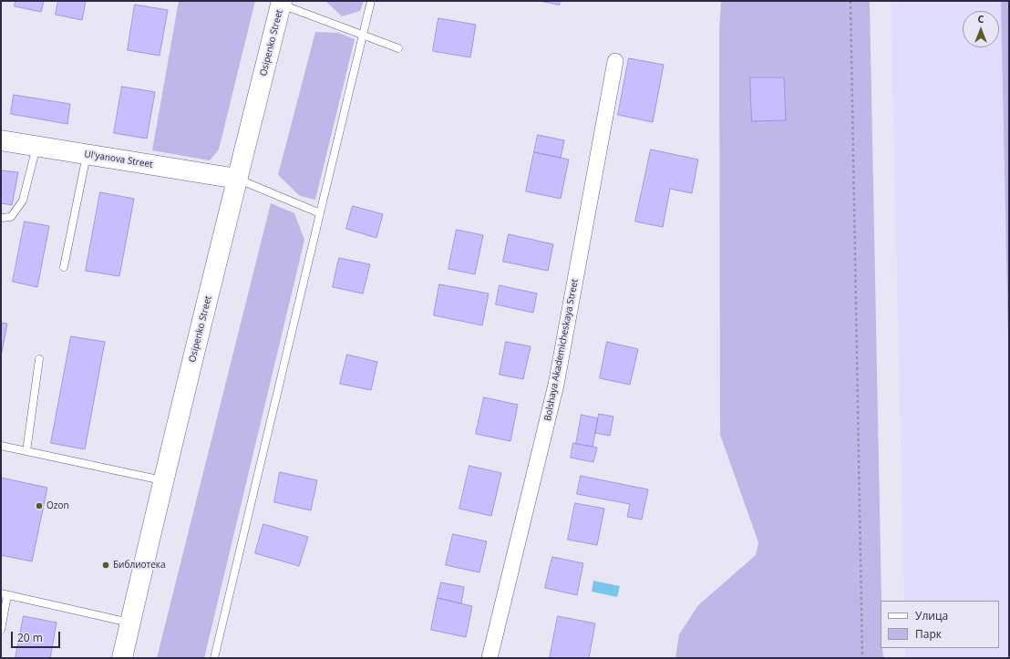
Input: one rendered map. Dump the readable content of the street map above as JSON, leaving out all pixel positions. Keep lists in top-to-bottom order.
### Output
{
  "streets": {
    "main road": ["Osipenko Street", "Ul'yanova Street"],
    "street": ["Bolshaya Akademicheskaya Street"]
  },
  "crossings": [
    ["Osipenko Street", "Ul'yanova Street"]
  ],
  "places": ["Ozon", "Библиотека"],
  "legend": ["Улица", "Парк"],
  "scale_bar": "20 m",
  "north": "top"
}
